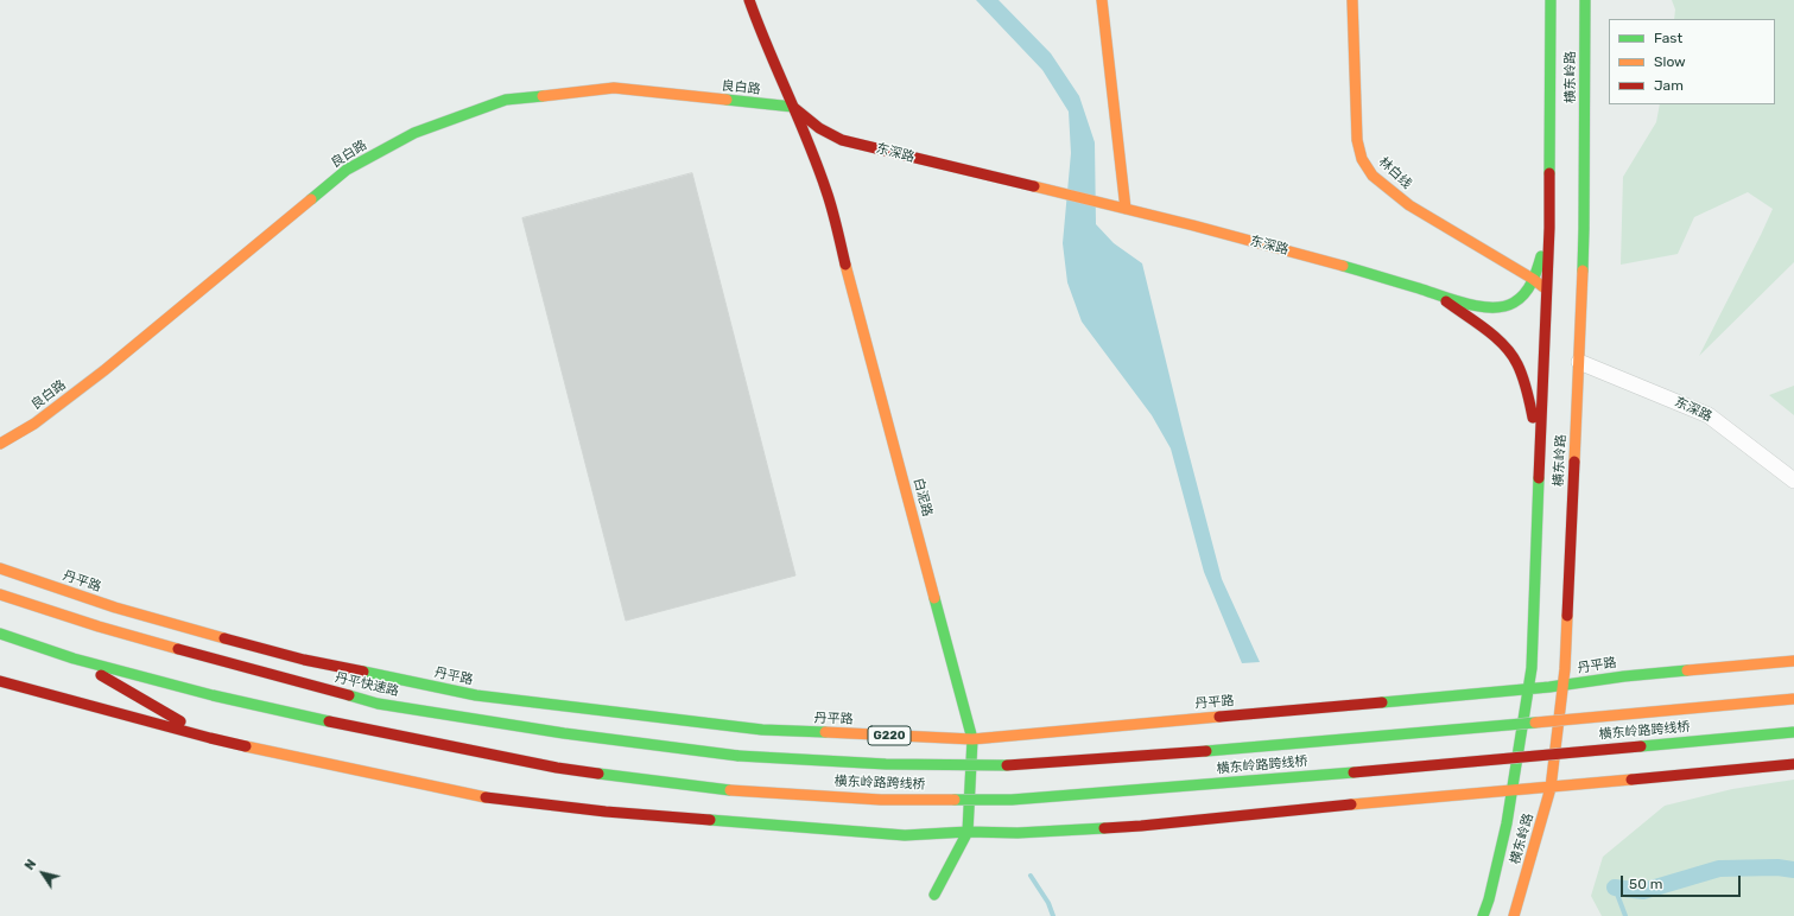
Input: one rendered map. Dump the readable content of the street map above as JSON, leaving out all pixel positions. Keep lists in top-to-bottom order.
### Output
{
  "streets": {
    "main road": [
      "横东岭路",
      "良白路",
      "东深路",
      "林白线",
      "白泥路",
      "丹平路",
      "丹平快速路",
      "横东岭路跨线桥",
      "G220"
    ]
  },
  "crossings": [
    ["横东岭路", "东深路"],
    ["横东岭路", "林白线"],
    ["横东岭路", "丹平路"],
    ["良白路", "东深路"],
    ["良白路", "白泥路"],
    ["东深路", "林白线"],
    ["东深路", "白泥路"],
    ["白泥路", "丹平路"],
    ["丹平快速路", "横东岭路跨线桥"]
  ],
  "legend": ["Fast", "Slow", "Jam"],
  "scale_bar": "50 m",
  "north": "top left"
}
